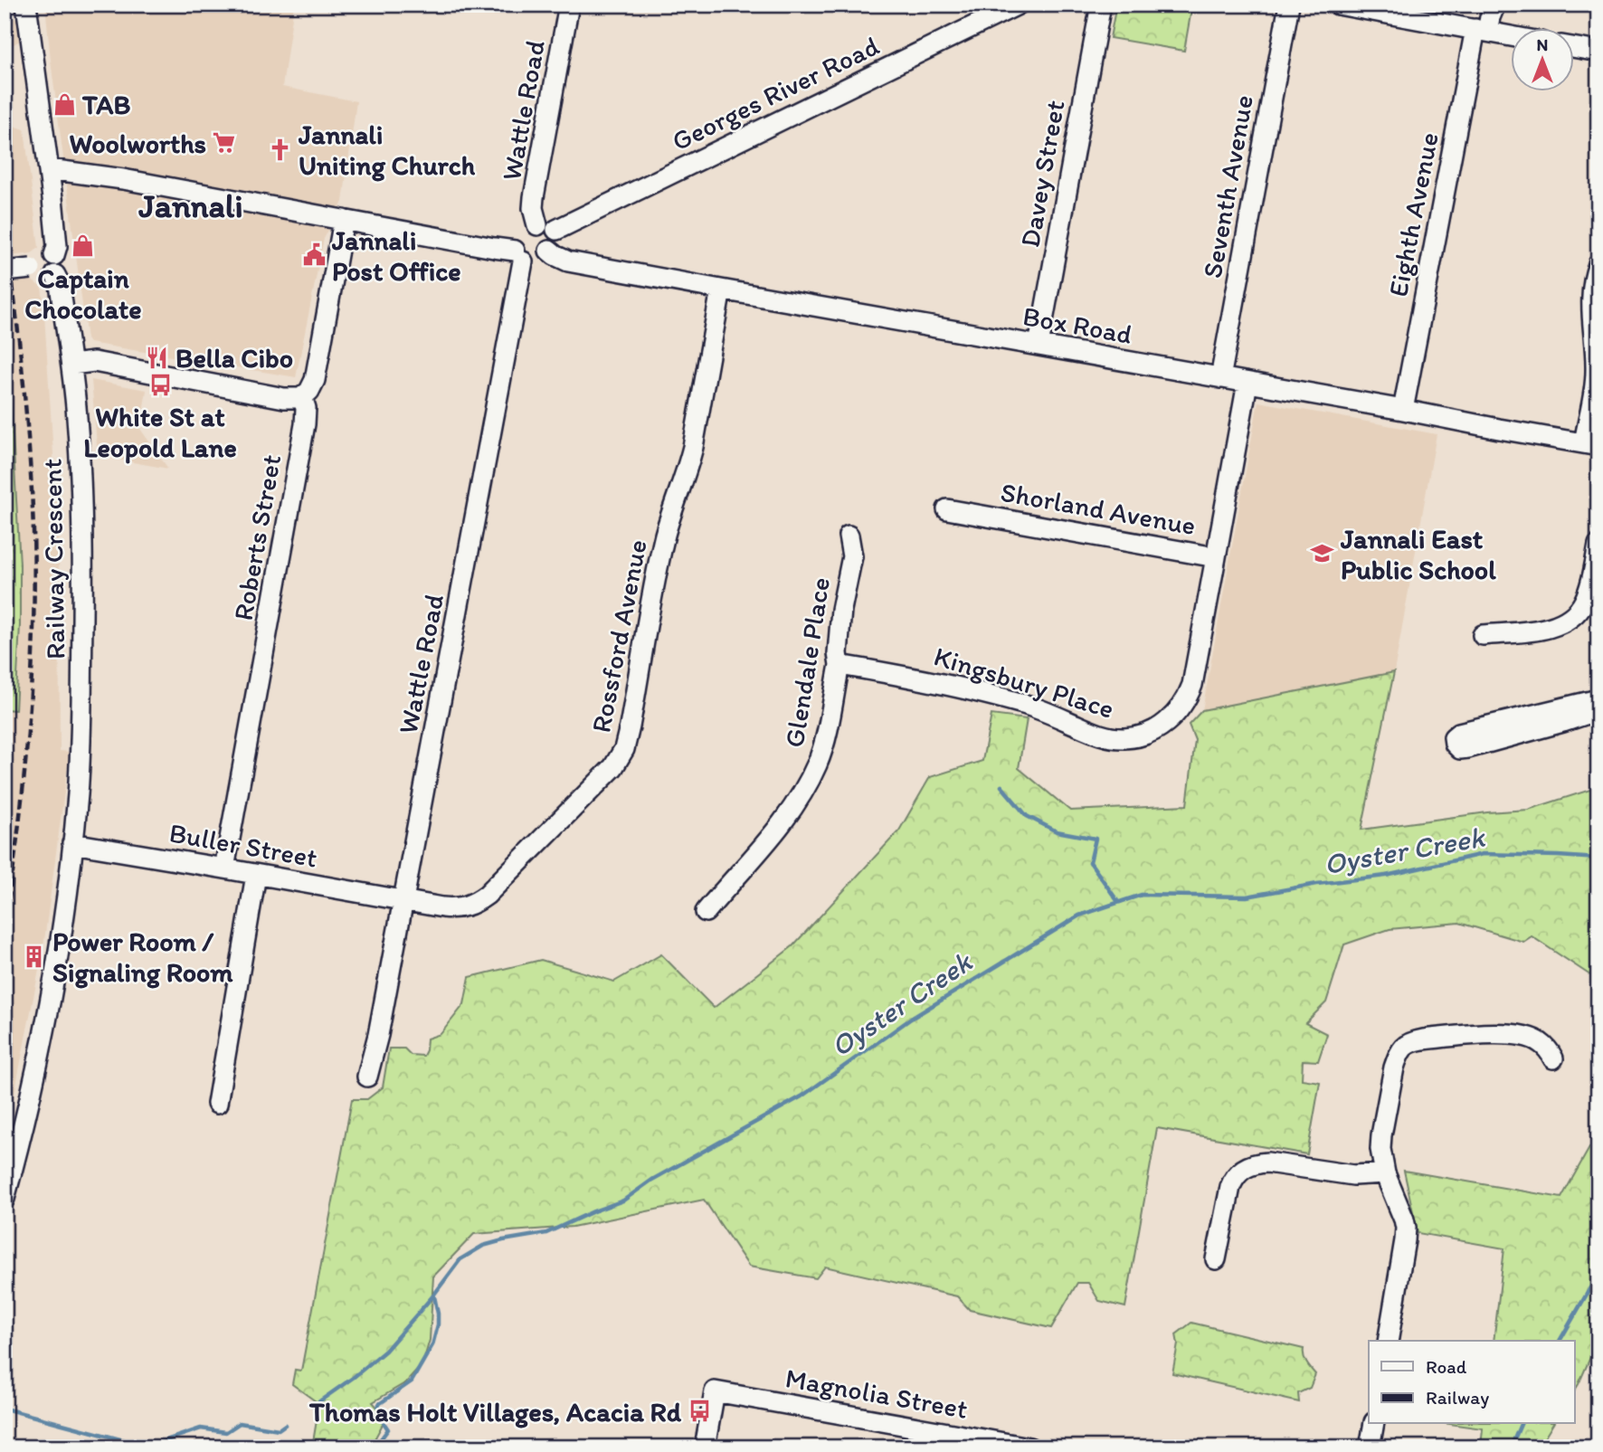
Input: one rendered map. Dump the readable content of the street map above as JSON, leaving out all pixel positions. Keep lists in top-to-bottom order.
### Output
{
  "streets": {
    "street": [
      "Georges River Road",
      "Wattle Road",
      "Davey Street",
      "Seventh Avenue",
      "Eighth Avenue",
      "Box Road",
      "Shorland Avenue",
      "Roberts Street",
      "Railway Crescent",
      "Rossford Avenue",
      "Glendale Place",
      "Kingsbury Place",
      "Buller Street",
      "Magnolia Street"
    ]
  },
  "crossings": [
    ["Georges River Road", "Wattle Road"],
    ["Georges River Road", "Box Road"],
    ["Wattle Road", "Box Road"],
    ["Wattle Road", "Rossford Avenue"],
    ["Wattle Road", "Buller Street"],
    ["Davey Street", "Box Road"],
    ["Seventh Avenue", "Box Road"],
    ["Eighth Avenue", "Box Road"],
    ["Box Road", "Shorland Avenue"],
    ["Box Road", "Rossford Avenue"],
    ["Shorland Avenue", "Kingsbury Place"],
    ["Roberts Street", "Buller Street"],
    ["Railway Crescent", "Buller Street"],
    ["Rossford Avenue", "Buller Street"],
    ["Glendale Place", "Kingsbury Place"]
  ],
  "districts": ["Jannali"],
  "water": ["Oyster Creek"],
  "places": {
    "shop": ["TAB", "Captain Chocolate"],
    "supermarket": ["Woolworths"],
    "church": ["Jannali Uniting Church"],
    "public building": ["Jannali Post Office"],
    "restaurant": ["Bella Cibo"],
    "bus stop": ["White St at Leopold Lane", "Thomas Holt Villages, Acacia Rd"],
    "school or university": ["Jannali East Public School"],
    "building": ["Power Room / Signaling Room"]
  },
  "legend": ["Road", "Railway"],
  "north": "top"
}
